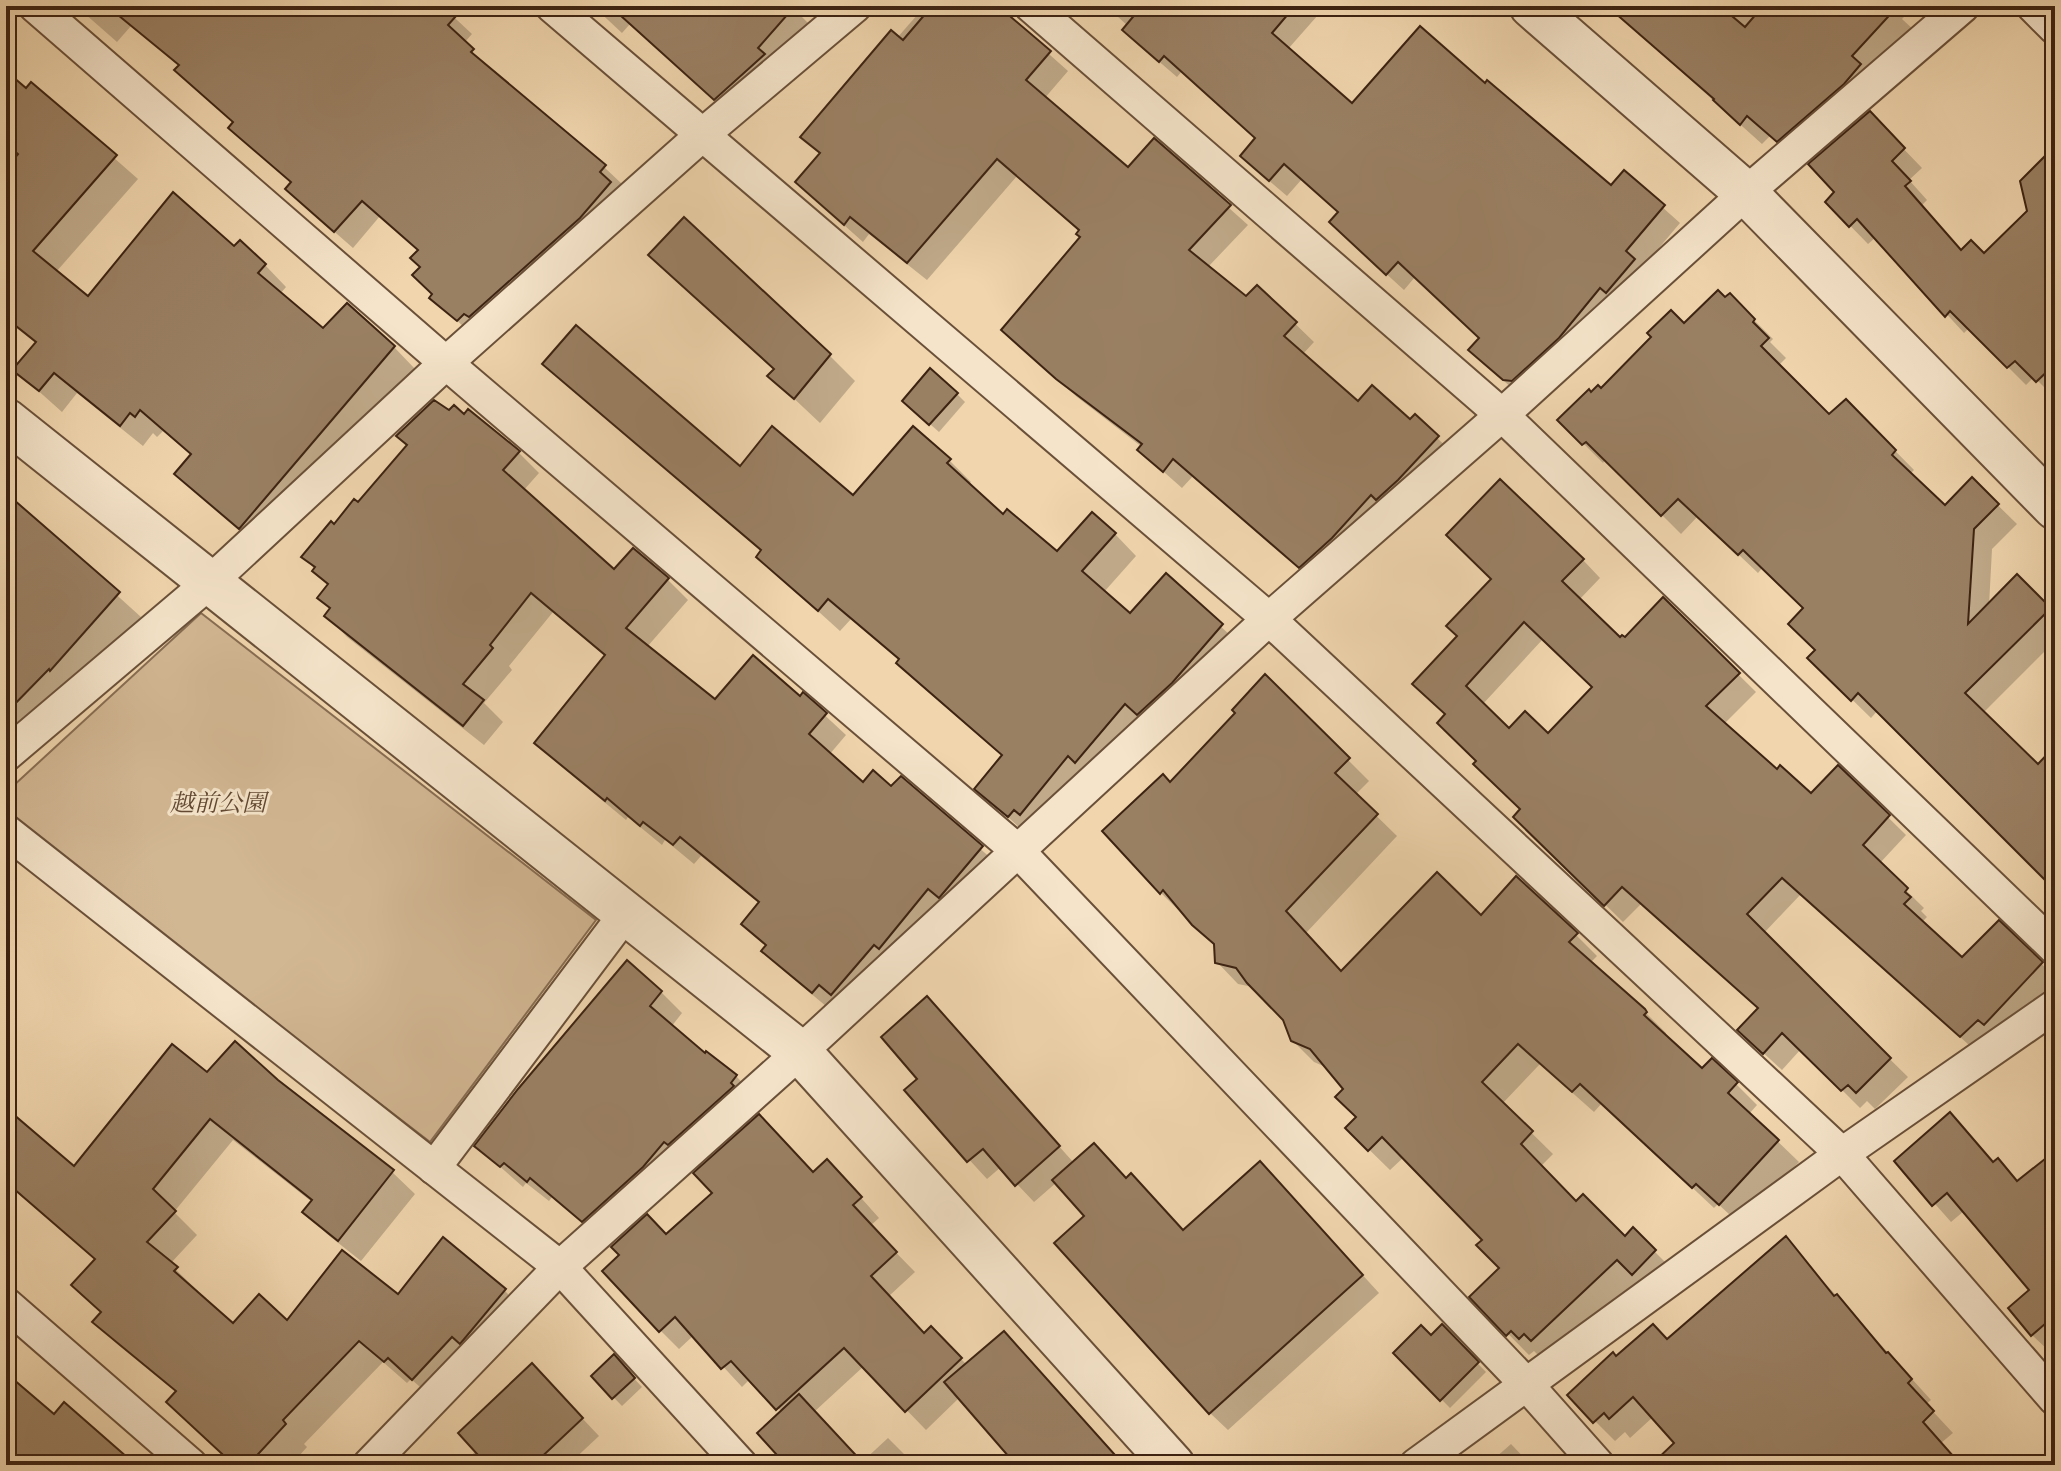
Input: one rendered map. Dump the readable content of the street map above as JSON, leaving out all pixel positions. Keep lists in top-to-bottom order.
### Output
{
  "parks": ["越前公園"]
}
